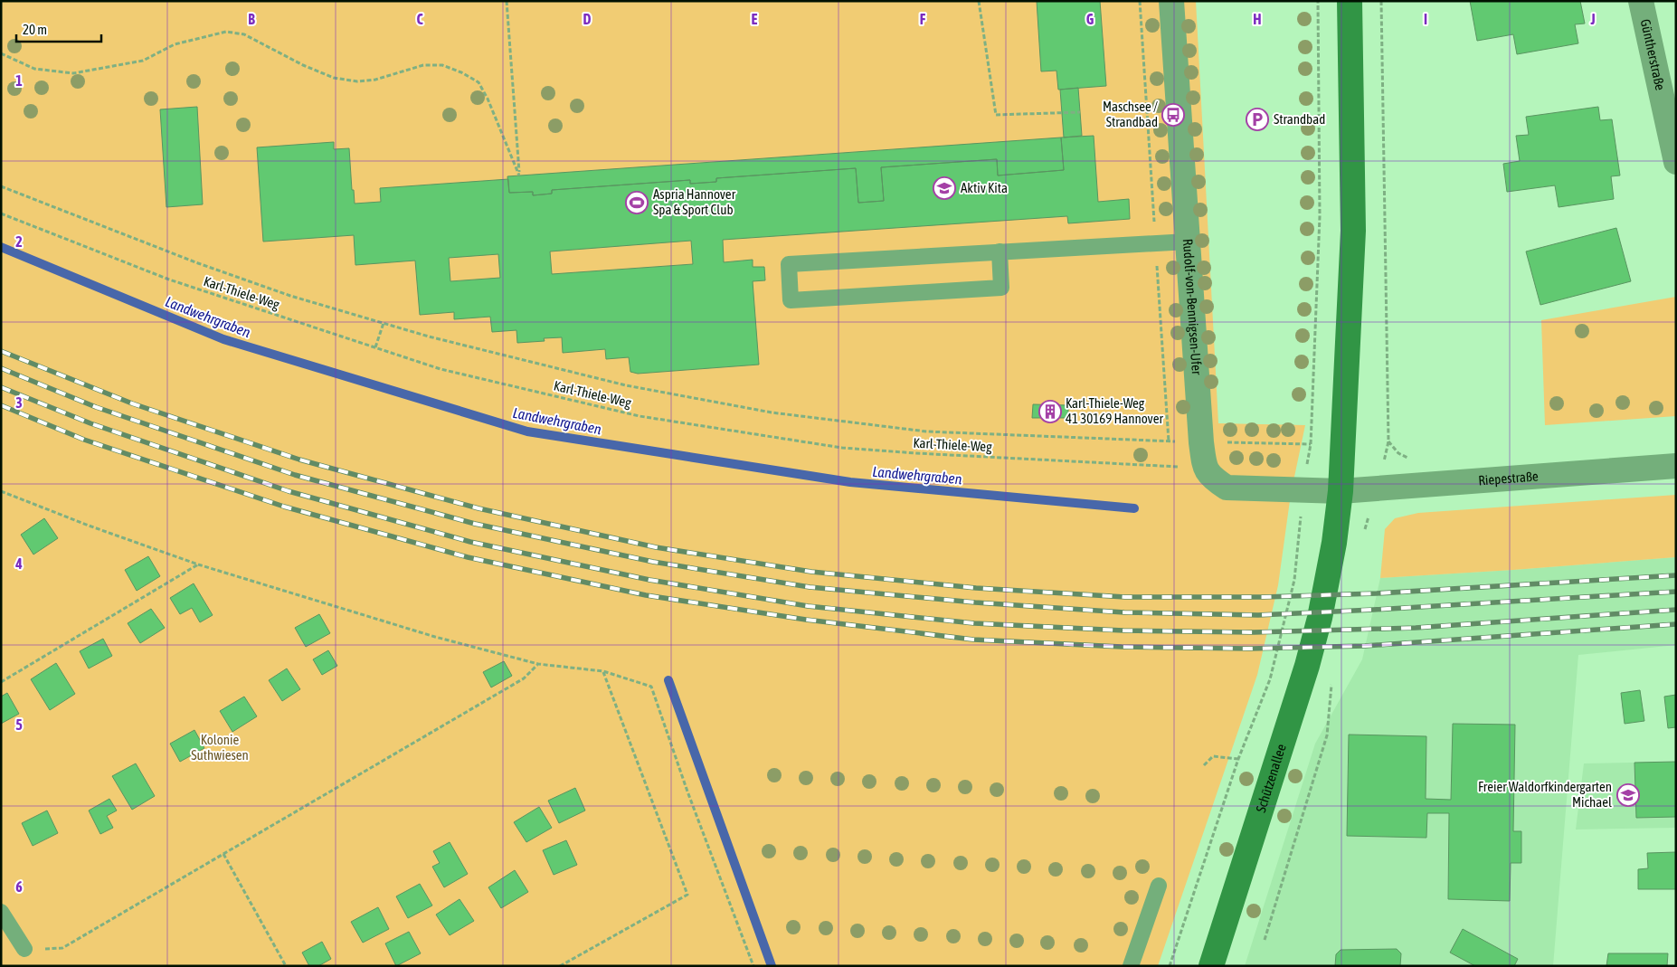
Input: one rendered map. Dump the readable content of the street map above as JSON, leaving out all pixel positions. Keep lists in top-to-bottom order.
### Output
{
  "streets": {
    "street": [
      "Güntherstraße",
      "Rudolf-von-Bennigsen-Ufer",
      "Riepestraße",
      "Schützenallee"
    ],
    "path": ["Karl-Thiele-Weg"]
  },
  "crossings": [
    ["Karl-Thiele-Weg", "Rudolf-von-Bennigsen-Ufer"],
    ["Riepestraße", "Schützenallee"]
  ],
  "water": ["Landwehrgraben"],
  "parks": ["Kolonie Suthwiesen"],
  "places": {
    "bus stop": ["Maschsee / Strandbad"],
    "parking": ["Strandbad"],
    "school or university": ["Aktiv Kita", "Freier Waldorfkindergarten Michael"],
    "sports": ["Aspria Hannover Spa & Sport Club"],
    "building": ["Karl-Thiele-Weg 41 30169 Hannover"]
  },
  "scale_bar": "20 m",
  "grid": {
    "columns": [
      "B",
      "C",
      "D",
      "E",
      "F",
      "G",
      "H",
      "I",
      "J"
    ],
    "rows": [
      "1",
      "2",
      "3",
      "4",
      "5",
      "6"
    ]
  }
}
